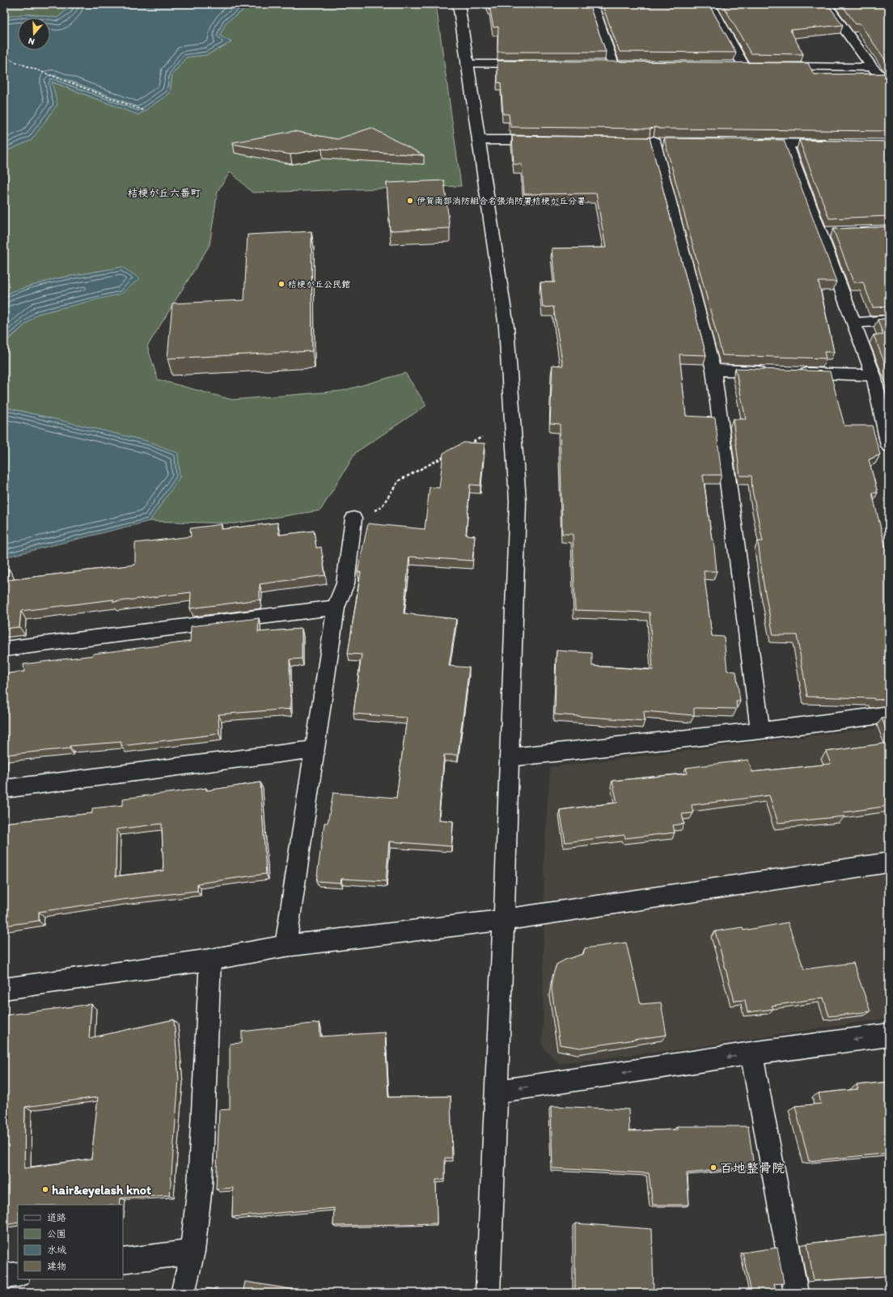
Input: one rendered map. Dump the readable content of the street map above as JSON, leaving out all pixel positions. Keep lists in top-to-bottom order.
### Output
{
  "districts": ["桔梗が丘六番町"],
  "places": [
    "伊賀南部消防組合名張消防署桔梗が丘分署",
    "桔梗が丘公民館",
    "百地整骨院",
    "hair&eyelash knot"
  ],
  "legend": [
    "道路",
    "公園",
    "水域",
    "建物"
  ],
  "north": "bottom"
}
